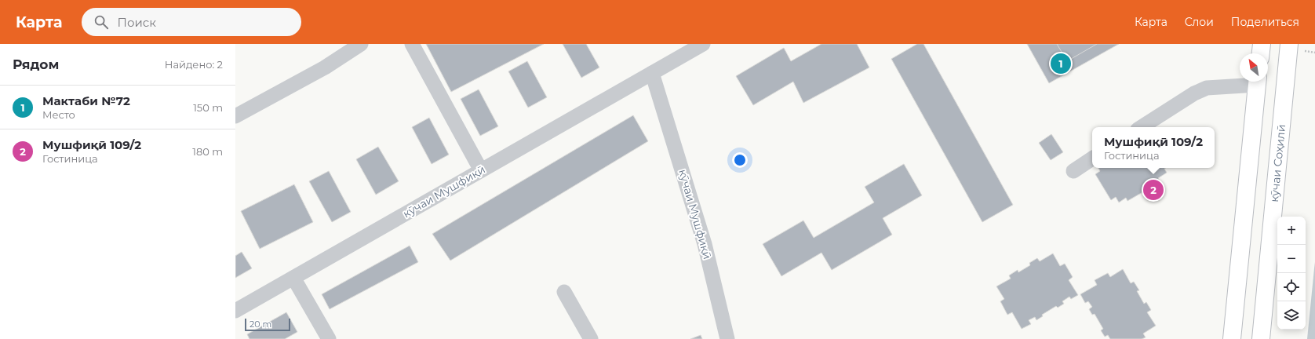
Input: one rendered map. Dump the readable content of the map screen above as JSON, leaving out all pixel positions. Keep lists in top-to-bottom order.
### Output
{
  "streets": {
    "main road": ["кӯчаи Соҳилӣ"],
    "street": ["кӯчаи Мушфиқӣ"]
  },
  "scale_bar": "20 m",
  "north": "top left",
  "page": {
    "header": "Карта",
    "search": "Поиск",
    "nav": ["Карта", "Слои", "Поделиться"],
    "heading": ["Рядом", "Найдено: 2"],
    "pins": ["1", "2"],
    "list": [
      {
        "mark": "1",
        "name": "Мактаби №72",
        "note": "Место",
        "value": "150 m"
      },
      {
        "mark": "2",
        "name": "Мушфиқӣ 109/2",
        "note": "Гостиница",
        "value": "180 m"
      }
    ],
    "popup": ["Мушфиқӣ 109/2", "Гостиница"],
    "map_buttons": ["+", "−"],
    "scale": "20 m"
  }
}
